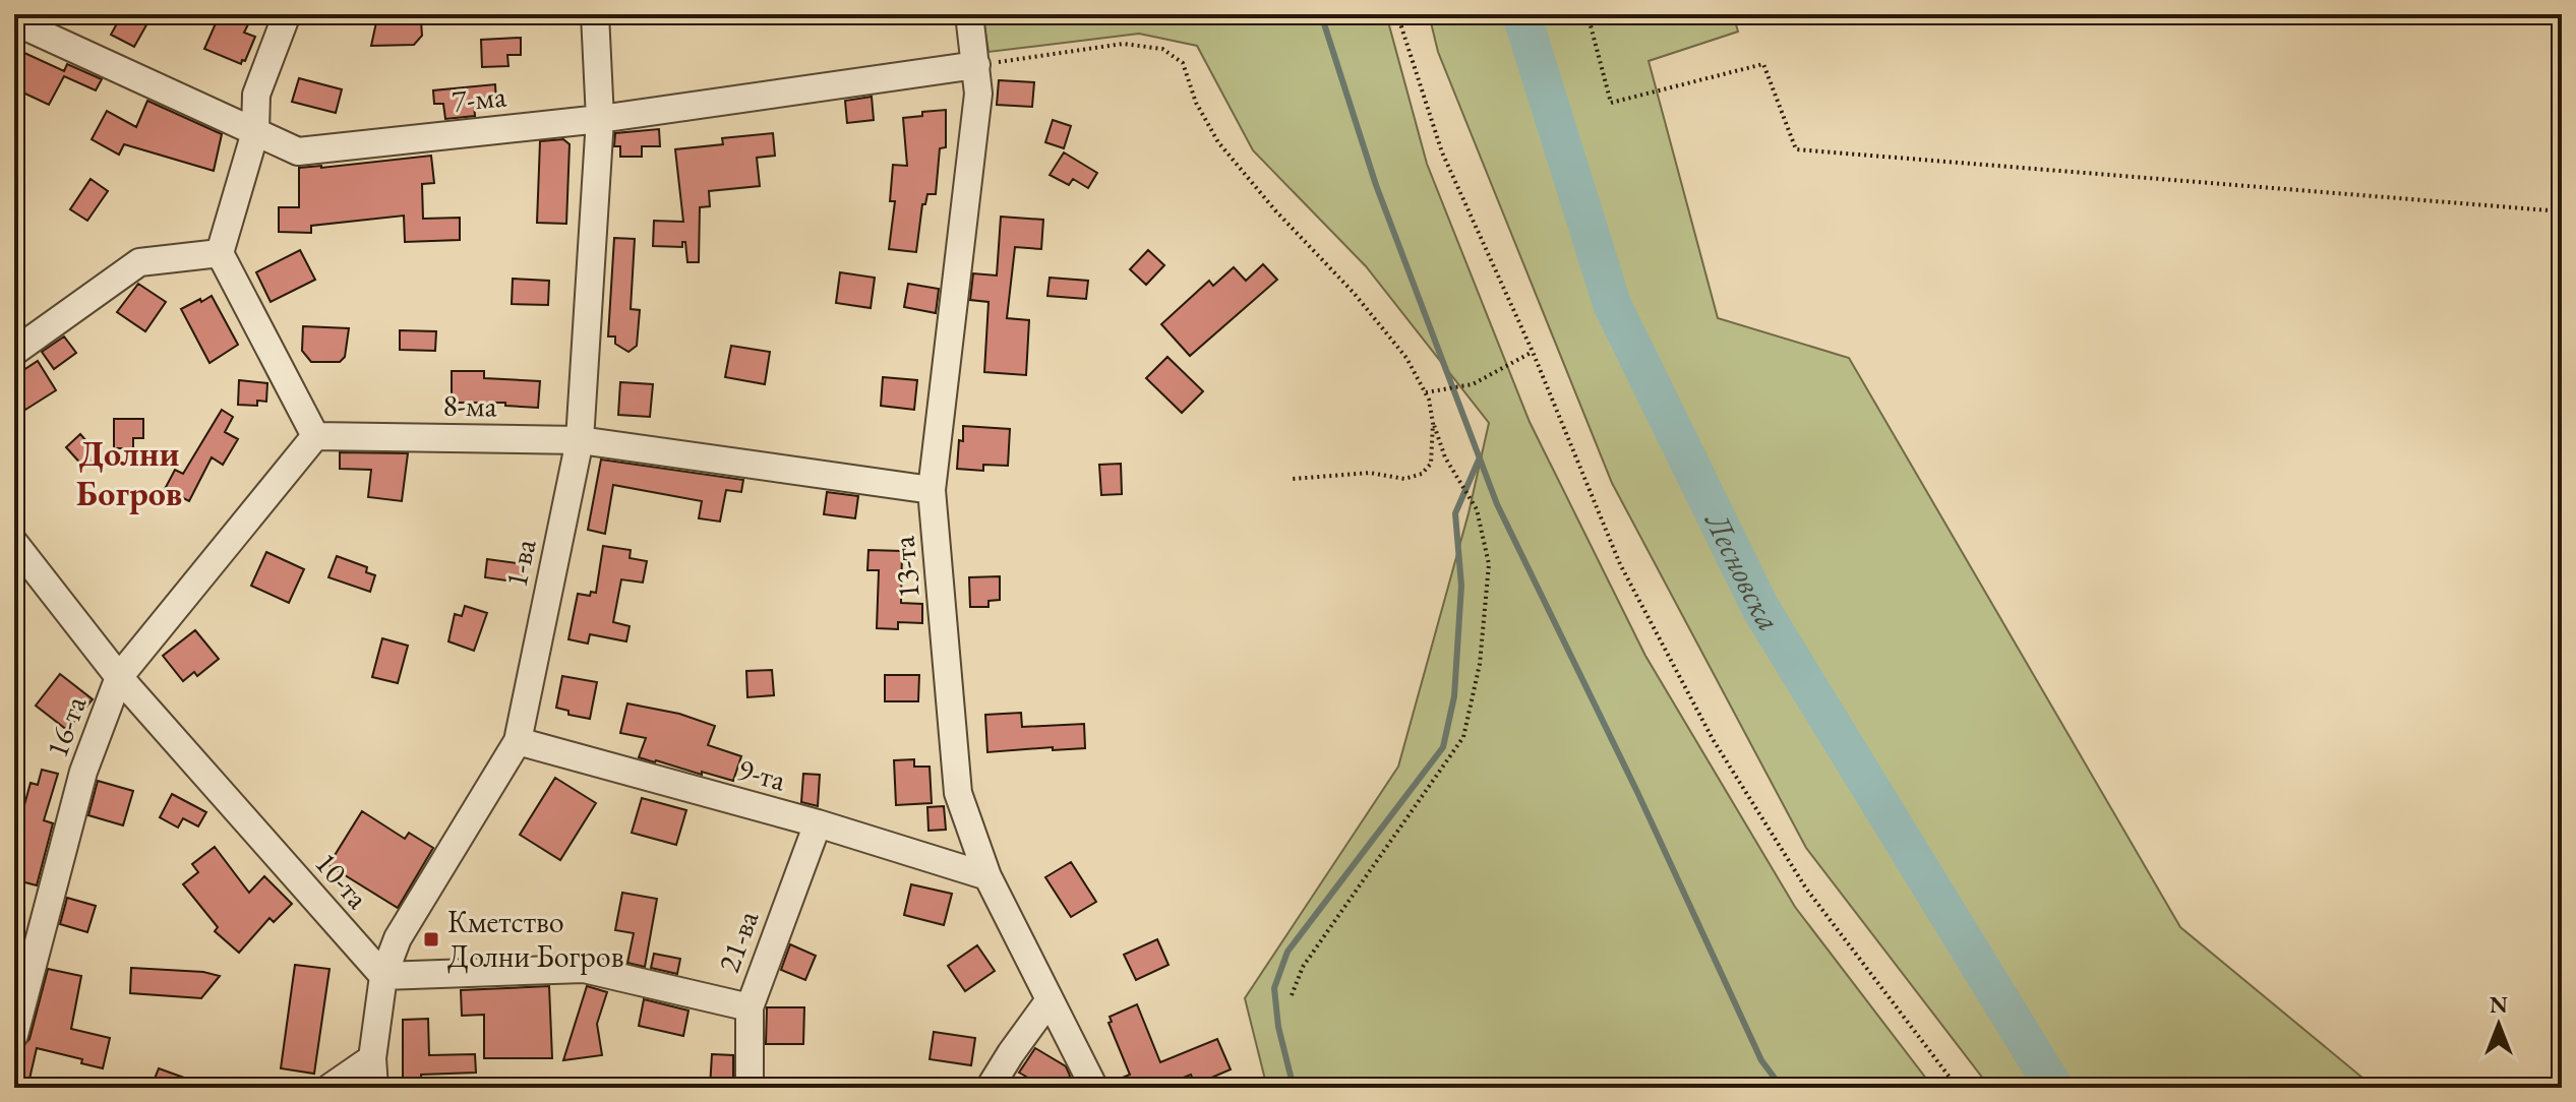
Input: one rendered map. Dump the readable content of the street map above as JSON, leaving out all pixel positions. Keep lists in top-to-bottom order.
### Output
{
  "streets": {
    "street": [
      "7-ма",
      "8-ма",
      "1-ва",
      "13-та",
      "16-та",
      "9-та",
      "10-та",
      "21-ва"
    ]
  },
  "crossings": [
    ["7-ма", "1-ва"],
    ["7-ма", "13-та"],
    ["8-ма", "1-ва"],
    ["8-ма", "13-та"],
    ["1-ва", "9-та"],
    ["1-ва", "10-та"],
    ["13-та", "9-та"],
    ["16-та", "10-та"],
    ["9-та", "21-ва"]
  ],
  "districts": ["Долни Богров"],
  "water": ["Лесновска"],
  "places": {
    "transit": ["Кметство Долни Богров"]
  },
  "north": "top"
}
